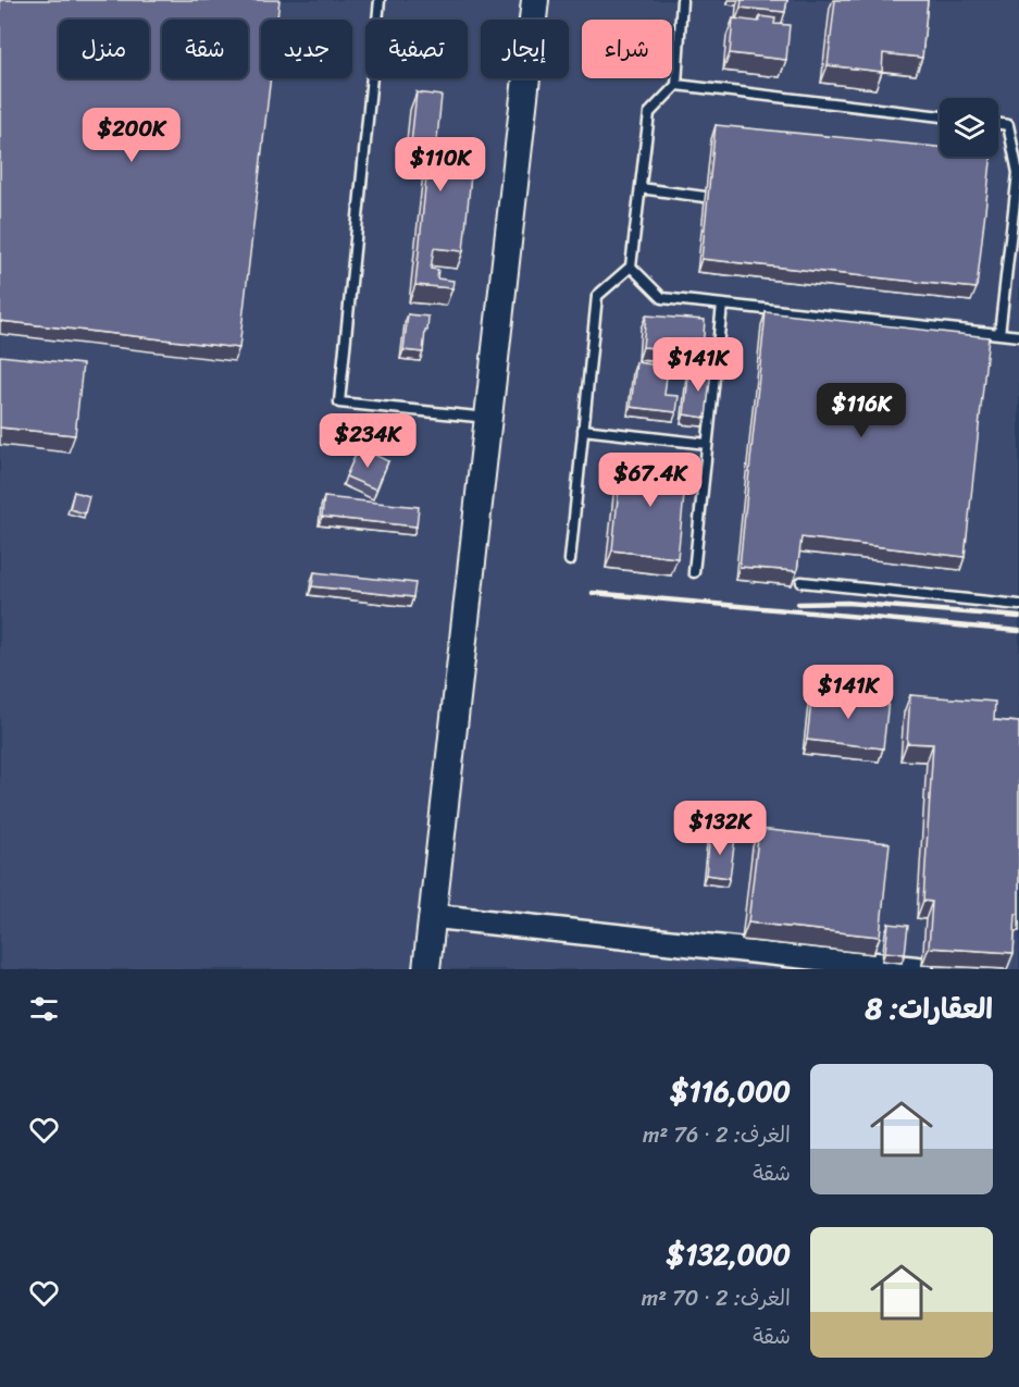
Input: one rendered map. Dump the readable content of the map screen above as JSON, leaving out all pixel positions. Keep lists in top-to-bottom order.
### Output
{
  "page": {
    "chip": [
      "شراء",
      "إيجار",
      "تصفية",
      "جديد",
      "شقة",
      "منزل"
    ],
    "price": [
      "$200K",
      "$110K",
      "$141K",
      "$116K",
      "$234K",
      "$67.4K",
      "$141K",
      "$132K"
    ],
    "heading": "العقارات: 8",
    "list": [
      {
        "name": "$116,000",
        "note": "الغرف: 2 · 76 m² · شقة"
      },
      {
        "name": "$132,000",
        "note": "الغرف: 2 · 70 m² · شقة"
      }
    ]
  }
}
